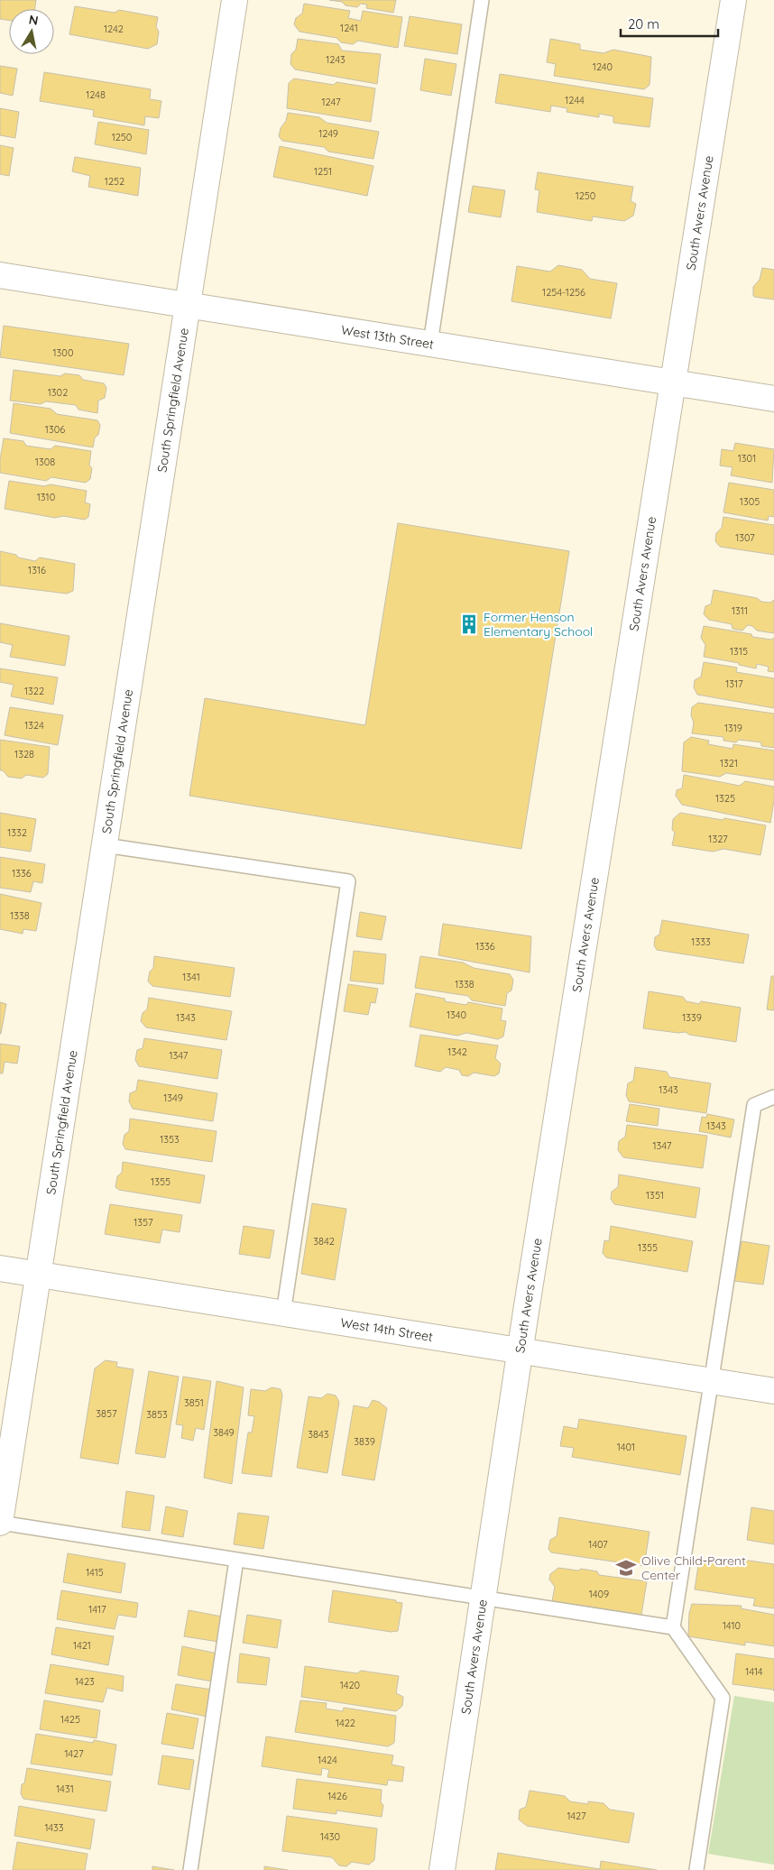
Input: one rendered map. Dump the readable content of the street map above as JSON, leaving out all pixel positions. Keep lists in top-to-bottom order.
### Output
{
  "streets": {
    "street": [
      "South Avers Avenue",
      "West 13th Street",
      "South Springfield Avenue",
      "West 14th Street"
    ]
  },
  "crossings": [
    ["South Avers Avenue", "West 13th Street"],
    ["South Avers Avenue", "West 14th Street"],
    ["West 13th Street", "South Springfield Avenue"],
    ["South Springfield Avenue", "West 14th Street"]
  ],
  "places": {
    "building": ["Former Henson Elementary School"],
    "school or university": ["Olive Child-Parent Center"]
  },
  "house_numbers": [
    "1241",
    "1242",
    "1243",
    "1240",
    "1248",
    "1244",
    "1247",
    "1249",
    "1250",
    "1251",
    "1252",
    "1250",
    "1254-1256",
    "1300",
    "1302",
    "1306",
    "1301",
    "1308",
    "1310",
    "1305",
    "1307",
    "1316",
    "1311",
    "1315",
    "1317",
    "1322",
    "1324",
    "1319",
    "1328",
    "1321",
    "1325",
    "1332",
    "1327",
    "1336",
    "1338",
    "1333",
    "1336",
    "1341",
    "1338",
    "1340",
    "1343",
    "1339",
    "1342",
    "1347",
    "1343",
    "1349",
    "1343",
    "1353",
    "1347",
    "1355",
    "1351",
    "1357",
    "3842",
    "1355",
    "3851",
    "3857",
    "3853",
    "3849",
    "3843",
    "3839",
    "1401",
    "1407",
    "1415",
    "1409",
    "1417",
    "1410",
    "1421",
    "1414",
    "1423",
    "1420",
    "1425",
    "1422",
    "1427",
    "1424",
    "1431",
    "1426",
    "1427",
    "1433",
    "1430"
  ],
  "scale_bar": "20 m",
  "north": "top"
}
